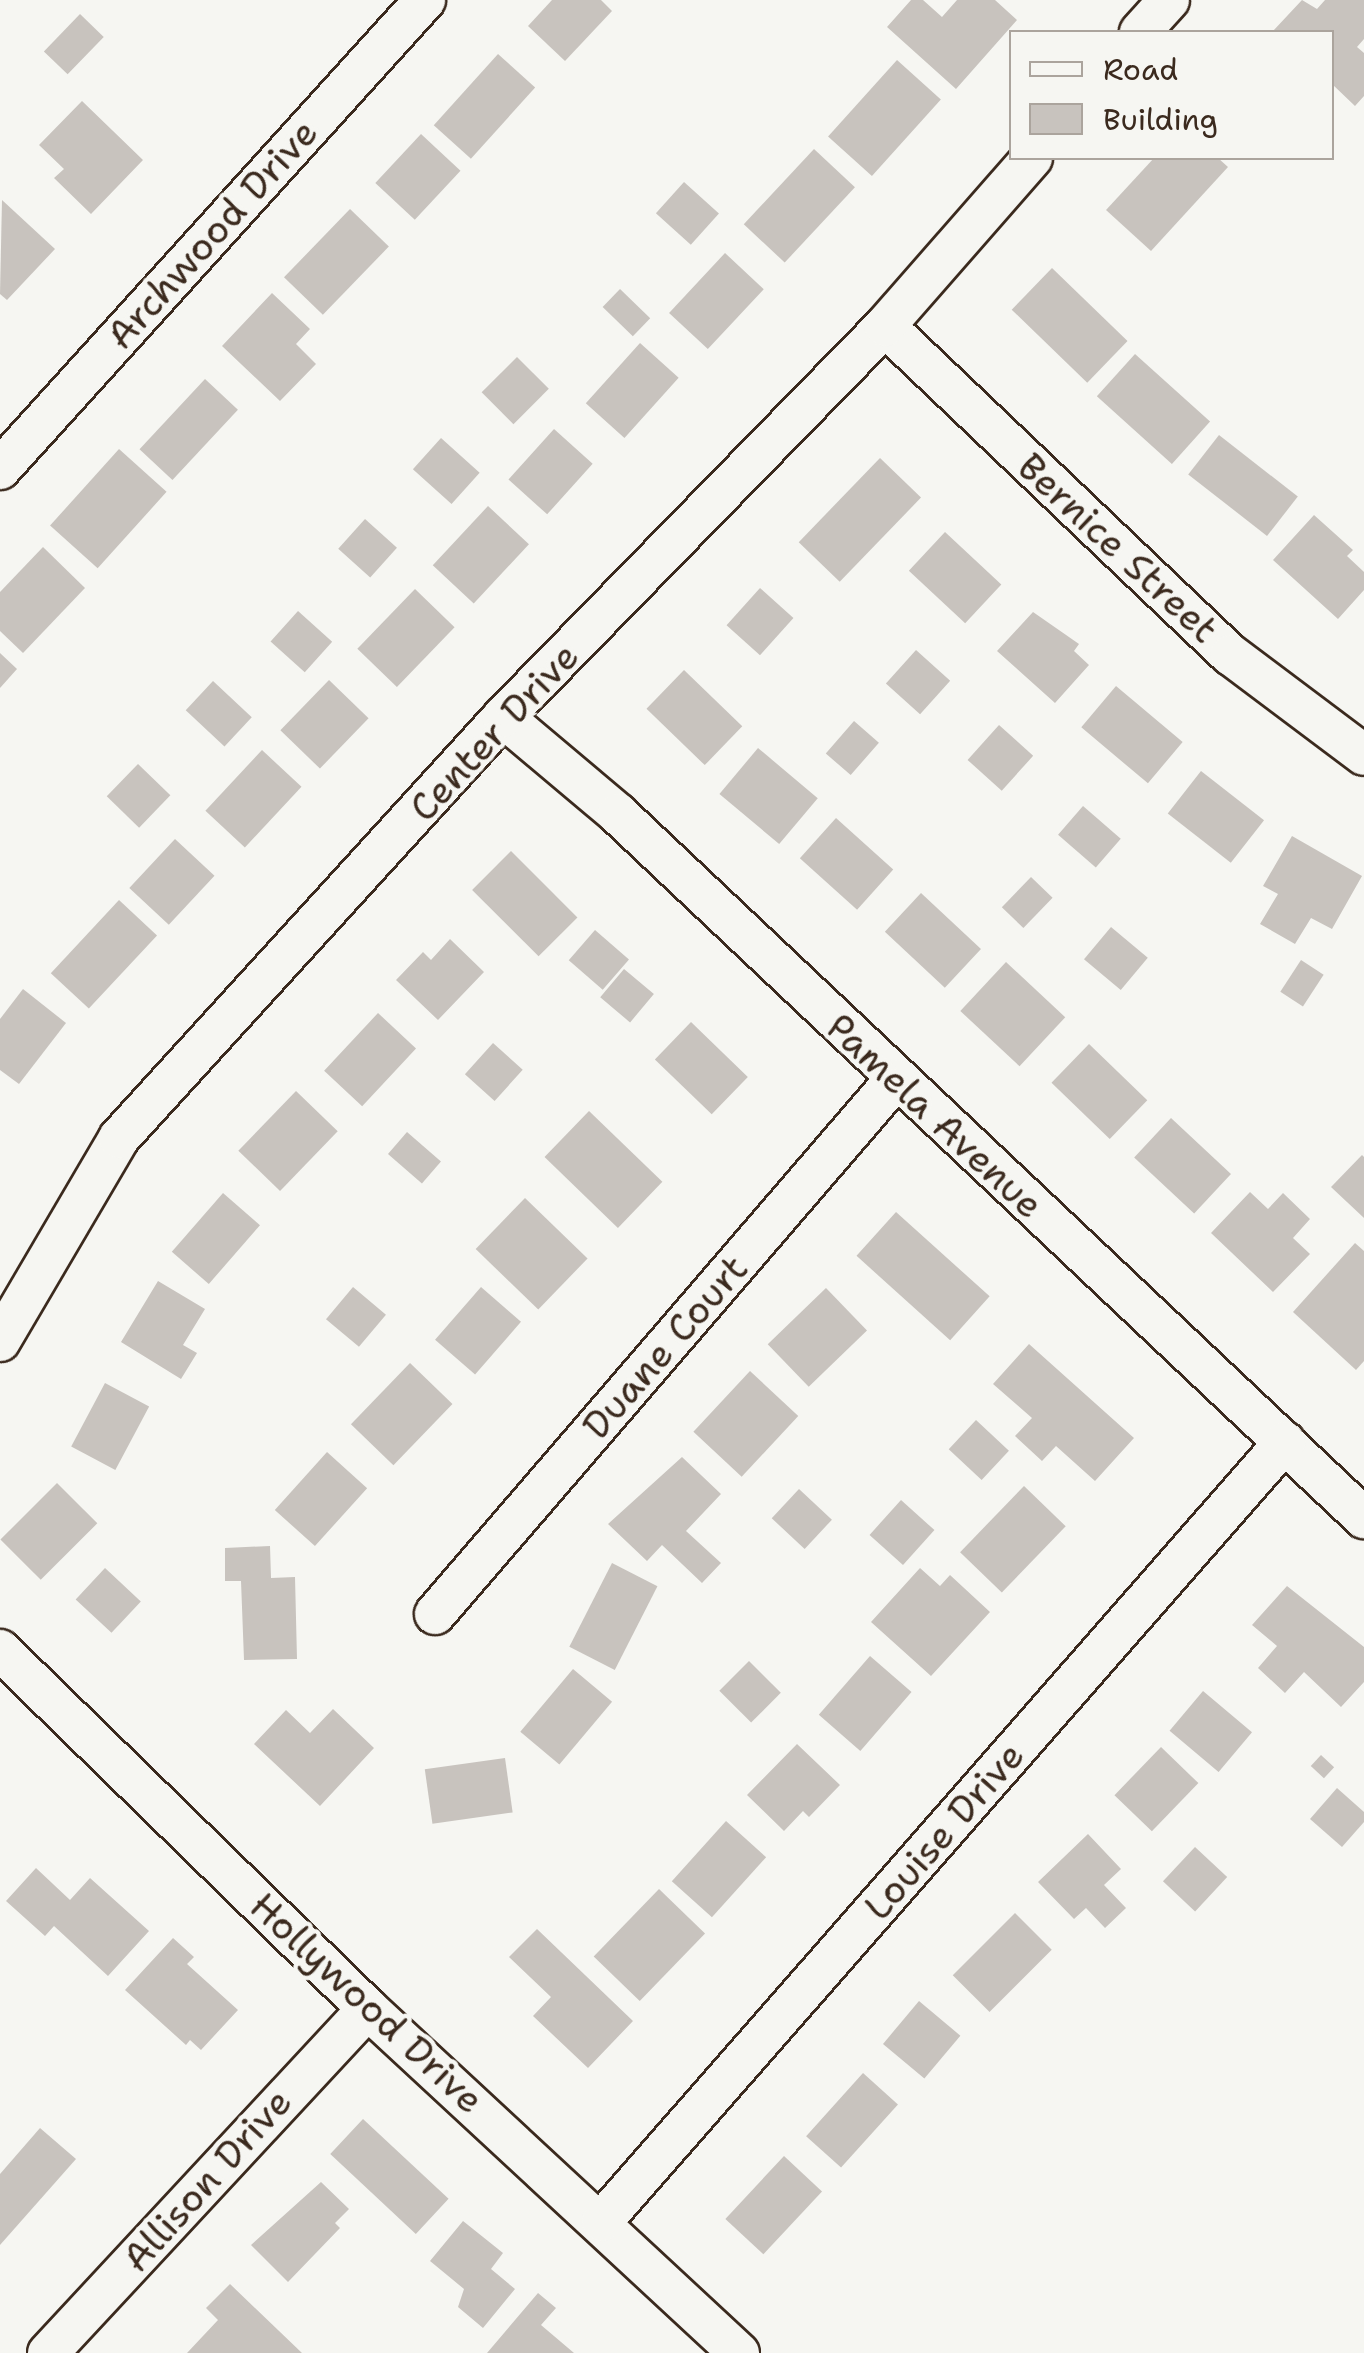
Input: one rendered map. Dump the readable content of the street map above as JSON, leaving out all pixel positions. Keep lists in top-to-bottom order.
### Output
{
  "streets": {
    "street": [
      "Archwood Drive",
      "Bernice Street",
      "Center Drive",
      "Pamela Avenue",
      "Duane Court",
      "Louise Drive",
      "Hollywood Drive",
      "Allison Drive"
    ]
  },
  "crossings": [
    ["Bernice Street", "Center Drive"],
    ["Center Drive", "Pamela Avenue"],
    ["Pamela Avenue", "Duane Court"],
    ["Pamela Avenue", "Louise Drive"],
    ["Louise Drive", "Hollywood Drive"],
    ["Hollywood Drive", "Allison Drive"]
  ],
  "legend": ["Road", "Building"]
}
